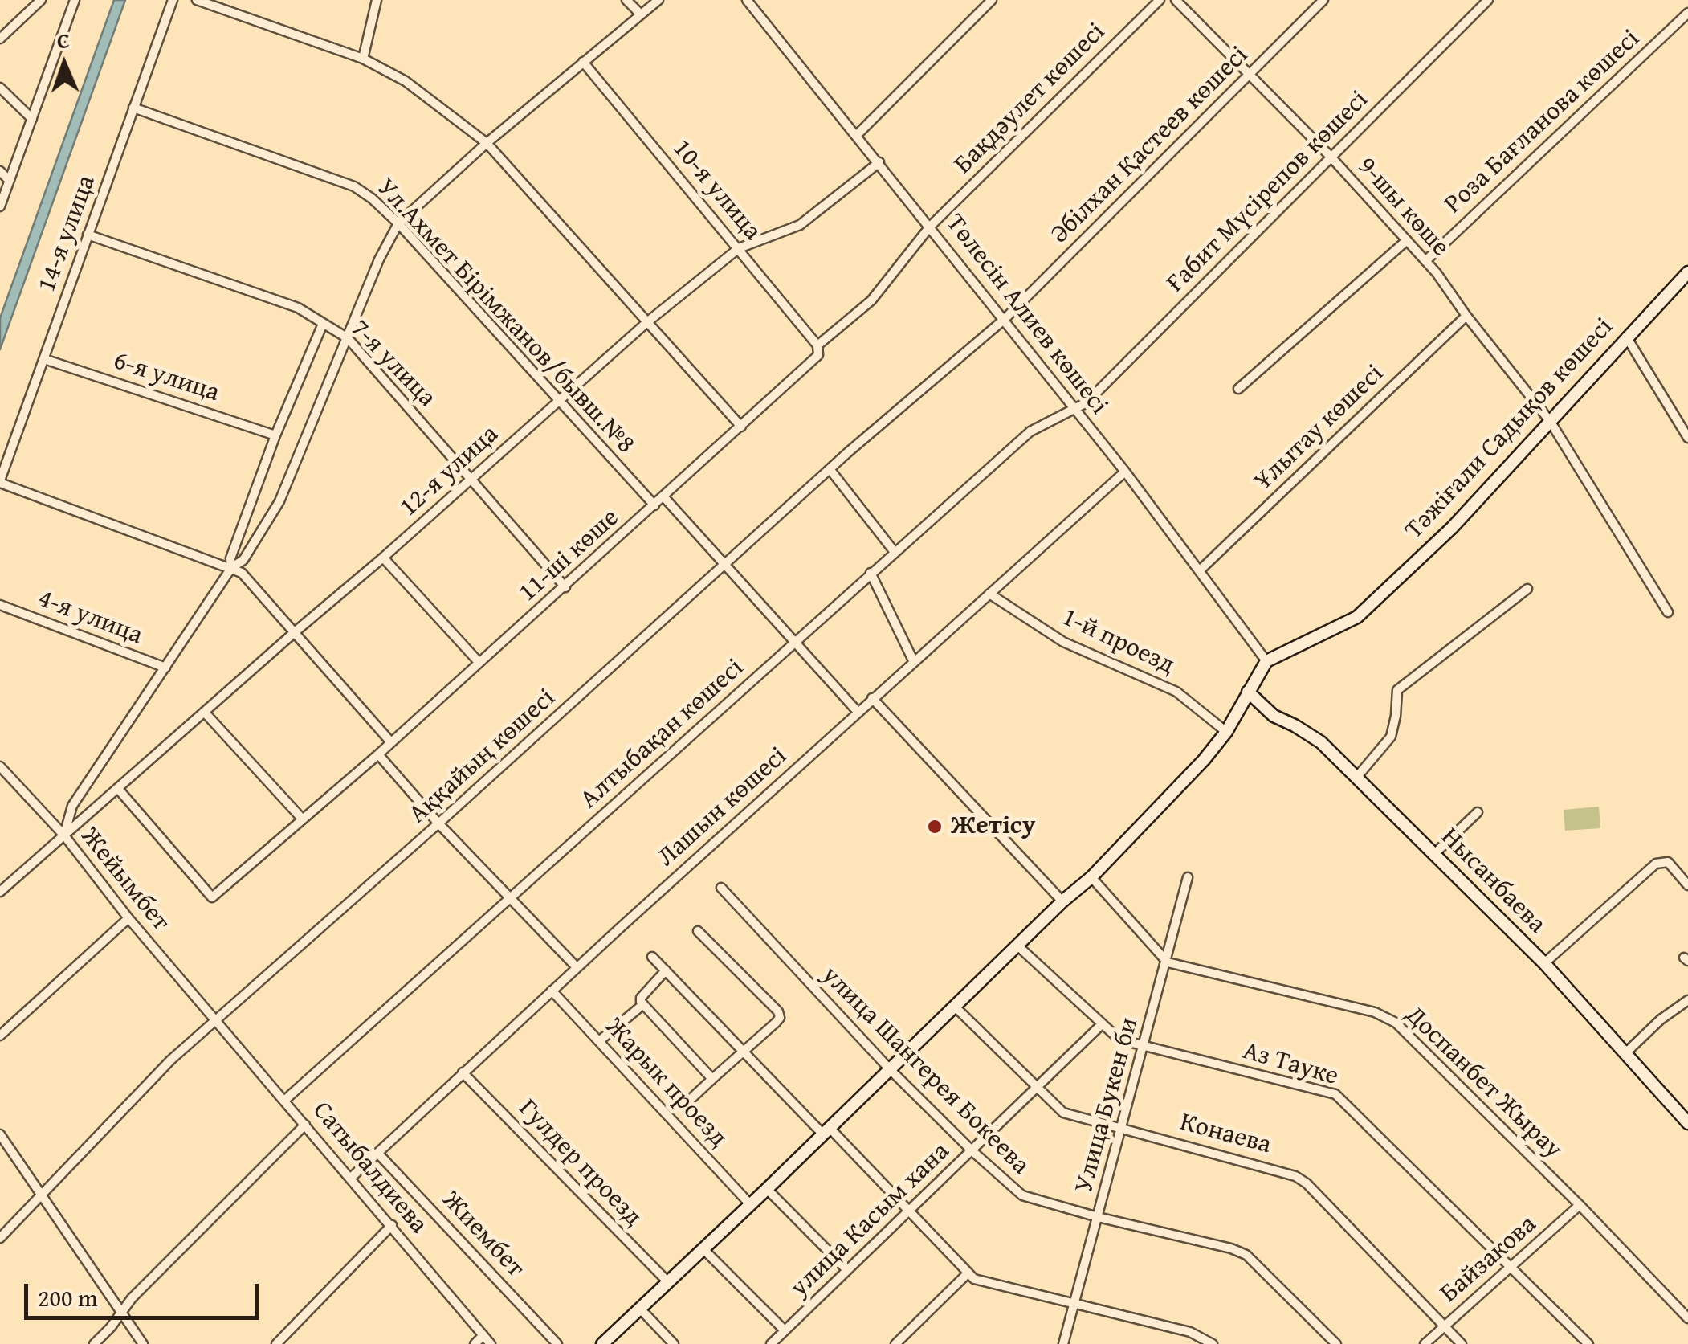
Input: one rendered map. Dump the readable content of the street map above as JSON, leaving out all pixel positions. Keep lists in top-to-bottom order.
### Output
{
  "streets": {
    "street": [
      "Бақдәулет көшесi",
      "Роза Бағланова көшесi",
      "Әбілхан Қастеев көшесi",
      "10-я улица",
      "Ғабит Мүсірепов көшесi",
      "9-шы көше",
      "14-я улица",
      "Төлесін Алиев көшесі",
      "Ул.Ахмет Бірімжанов/бывш.№8",
      "7-я улица",
      "6-я улица",
      "Ұлытау көшесi",
      "Тәжіғали Садықов көшесі",
      "12-я улица",
      "11-ші көше",
      "4-я улица",
      "1-й проезд",
      "Алтыбақан көшесі",
      "Аққайың көшесі",
      "Лашын көшесі",
      "Жейымбет",
      "Нысанбаева",
      "Аз Тауке",
      "улица Шангерея Бокеева",
      "Жарык проезд",
      "Доспанбет Жырау",
      "Улица Букен би",
      "Конаева",
      "Гулдер проезд",
      "Сатыбалдиева",
      "улица Касым хана",
      "Жиембет",
      "Байзакова"
    ]
  },
  "crossings": [
    ["Бақдәулет көшесi", "Төлесін Алиев көшесі"],
    ["Бақдәулет көшесi", "11-ші көше"],
    ["Роза Бағланова көшесi", "9-шы көше"],
    ["Әбілхан Қастеев көшесi", "9-шы көше"],
    ["Әбілхан Қастеев көшесi", "Төлесін Алиев көшесі"],
    ["Әбілхан Қастеев көшесi", "Аққайың көшесі"],
    ["10-я улица", "12-я улица"],
    ["10-я улица", "11-ші көше"],
    ["Ғабит Мүсірепов көшесi", "9-шы көше"],
    ["Ғабит Мүсірепов көшесi", "Төлесін Алиев көшесі"],
    ["Ғабит Мүсірепов көшесi", "Алтыбақан көшесі"],
    ["9-шы көше", "Ұлытау көшесi"],
    ["9-шы көше", "Тәжіғали Садықов көшесі"],
    ["14-я улица", "Ул.Ахмет Бірімжанов/бывш.№8"],
    ["14-я улица", "7-я улица"],
    ["14-я улица", "6-я улица"],
    ["Төлесін Алиев көшесі", "Ұлытау көшесi"],
    ["Төлесін Алиев көшесі", "Тәжіғали Садықов көшесі"],
    ["Төлесін Алиев көшесі", "12-я улица"],
    ["Төлесін Алиев көшесі", "11-ші көше"],
    ["Төлесін Алиев көшесі", "Алтыбақан көшесі"],
    ["Төлесін Алиев көшесі", "Аққайың көшесі"],
    ["Төлесін Алиев көшесі", "Лашын көшесі"],
    ["Ул.Ахмет Бірімжанов/бывш.№8", "12-я улица"],
    ["Ул.Ахмет Бірімжанов/бывш.№8", "11-ші көше"],
    ["7-я улица", "12-я улица"],
    ["7-я улица", "11-ші көше"],
    ["12-я улица", "11-ші көше"],
    ["12-я улица", "Жейымбет"],
    ["1-й проезд", "Лашын көшесі"],
    ["Алтыбақан көшесі", "Сатыбалдиева"],
    ["Аққайың көшесі", "Жейымбет"],
    ["Аққайың көшесі", "Сатыбалдиева"],
    ["Лашын көшесі", "Жарык проезд"],
    ["Лашын көшесі", "Гулдер проезд"],
    ["Лашын көшесі", "Сатыбалдиева"],
    ["Лашын көшесі", "Жиембет"],
    ["Жейымбет", "Сатыбалдиева"],
    ["Аз Тауке", "Улица Букен би"],
    ["Аз Тауке", "улица Касым хана"],
    ["Аз Тауке", "Байзакова"],
    ["улица Шангерея Бокеева", "Улица Букен би"],
    ["улица Шангерея Бокеева", "улица Касым хана"],
    ["Доспанбет Жырау", "Улица Букен би"],
    ["Доспанбет Жырау", "Байзакова"],
    ["Улица Букен би", "Конаева"],
    ["Конаева", "улица Касым хана"],
    ["Конаева", "Байзакова"]
  ],
  "places": ["Жетісу"],
  "scale_bar": "200 m",
  "north": "top"
}
